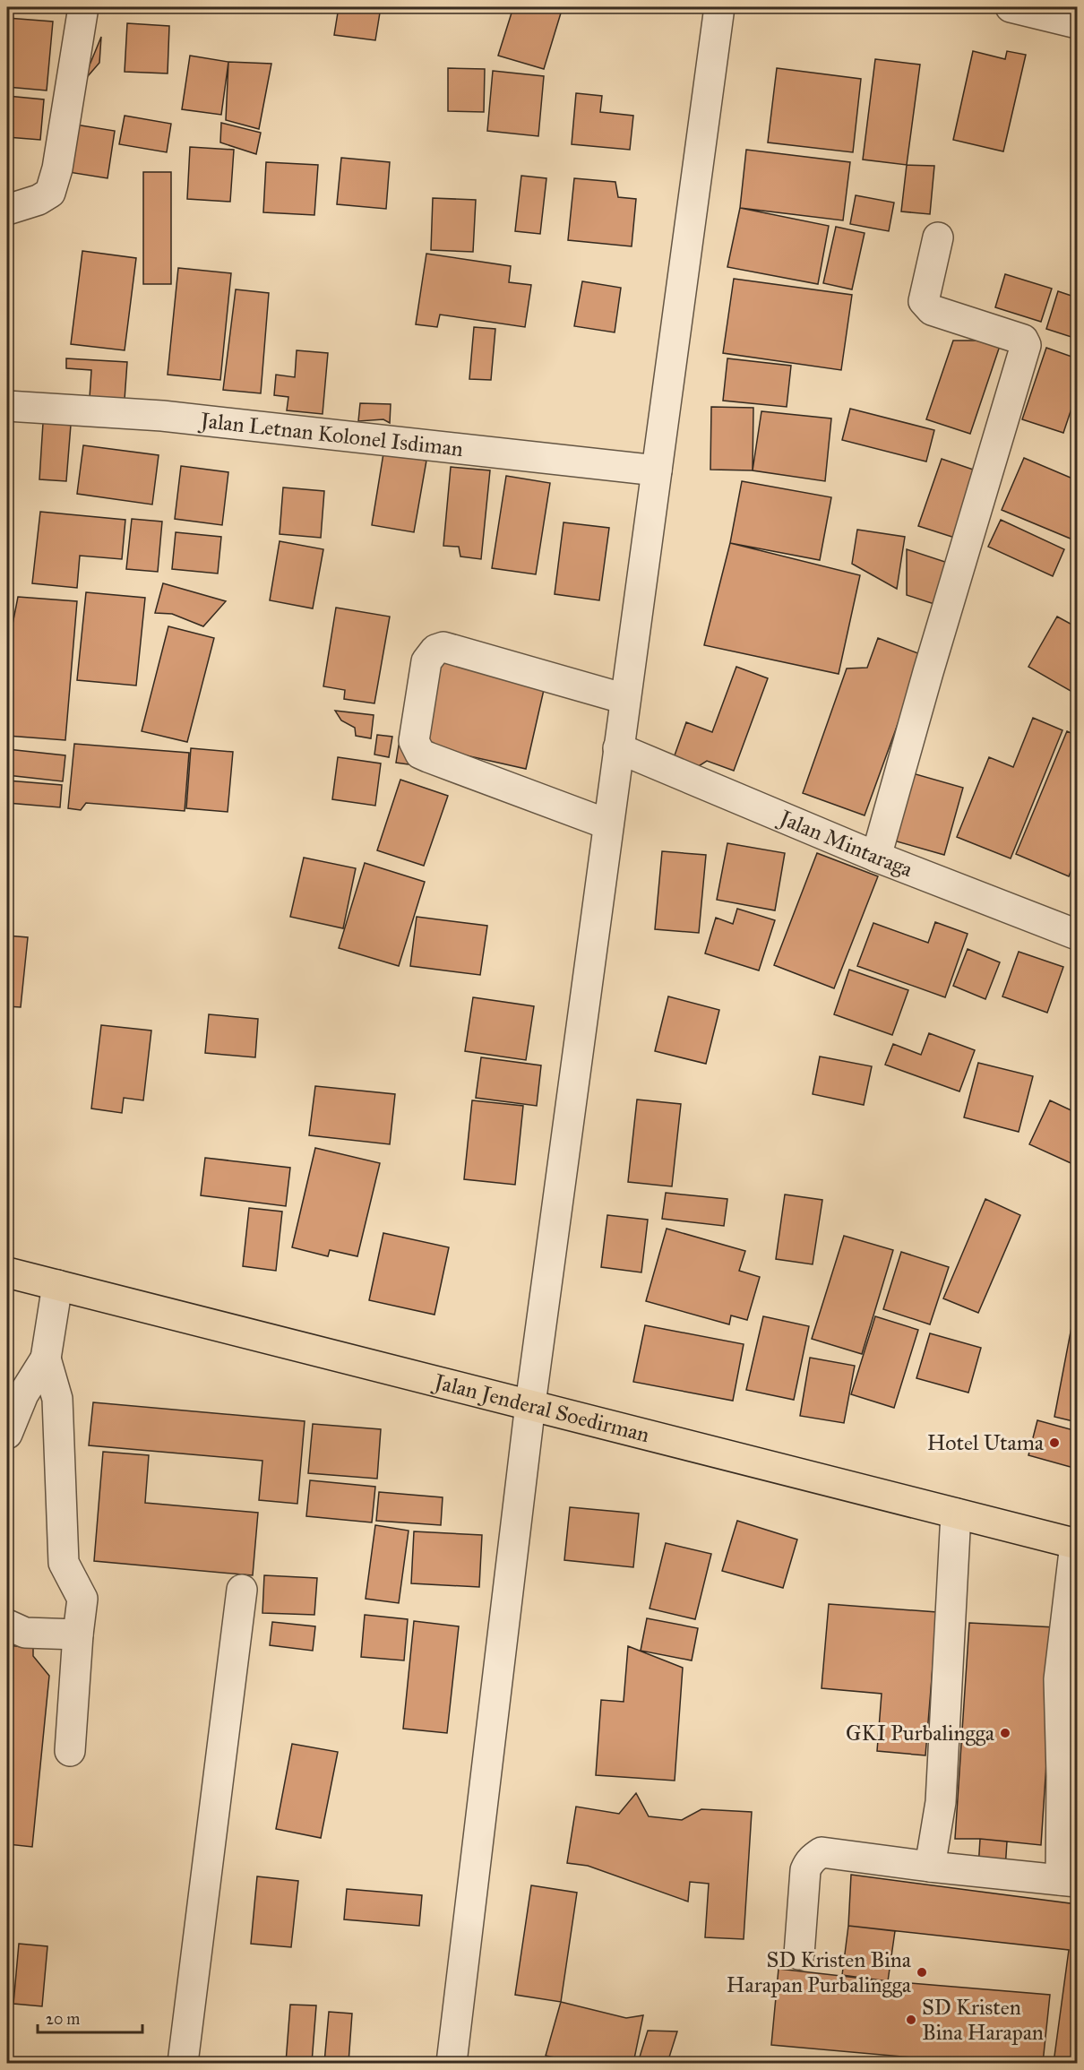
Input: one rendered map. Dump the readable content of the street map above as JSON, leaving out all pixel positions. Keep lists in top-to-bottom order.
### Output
{
  "streets": {
    "main road": ["Jalan Jenderal Soedirman"],
    "street": ["Jalan Letnan Kolonel Isdiman", "Jalan Mintaraga"]
  },
  "places": [
    "Hotel Utama",
    "GKI Purbalingga",
    "SD Kristen Bina Harapan Purbalingga",
    "SD Kristen Bina Harapan"
  ],
  "scale_bar": "20 m"
}
